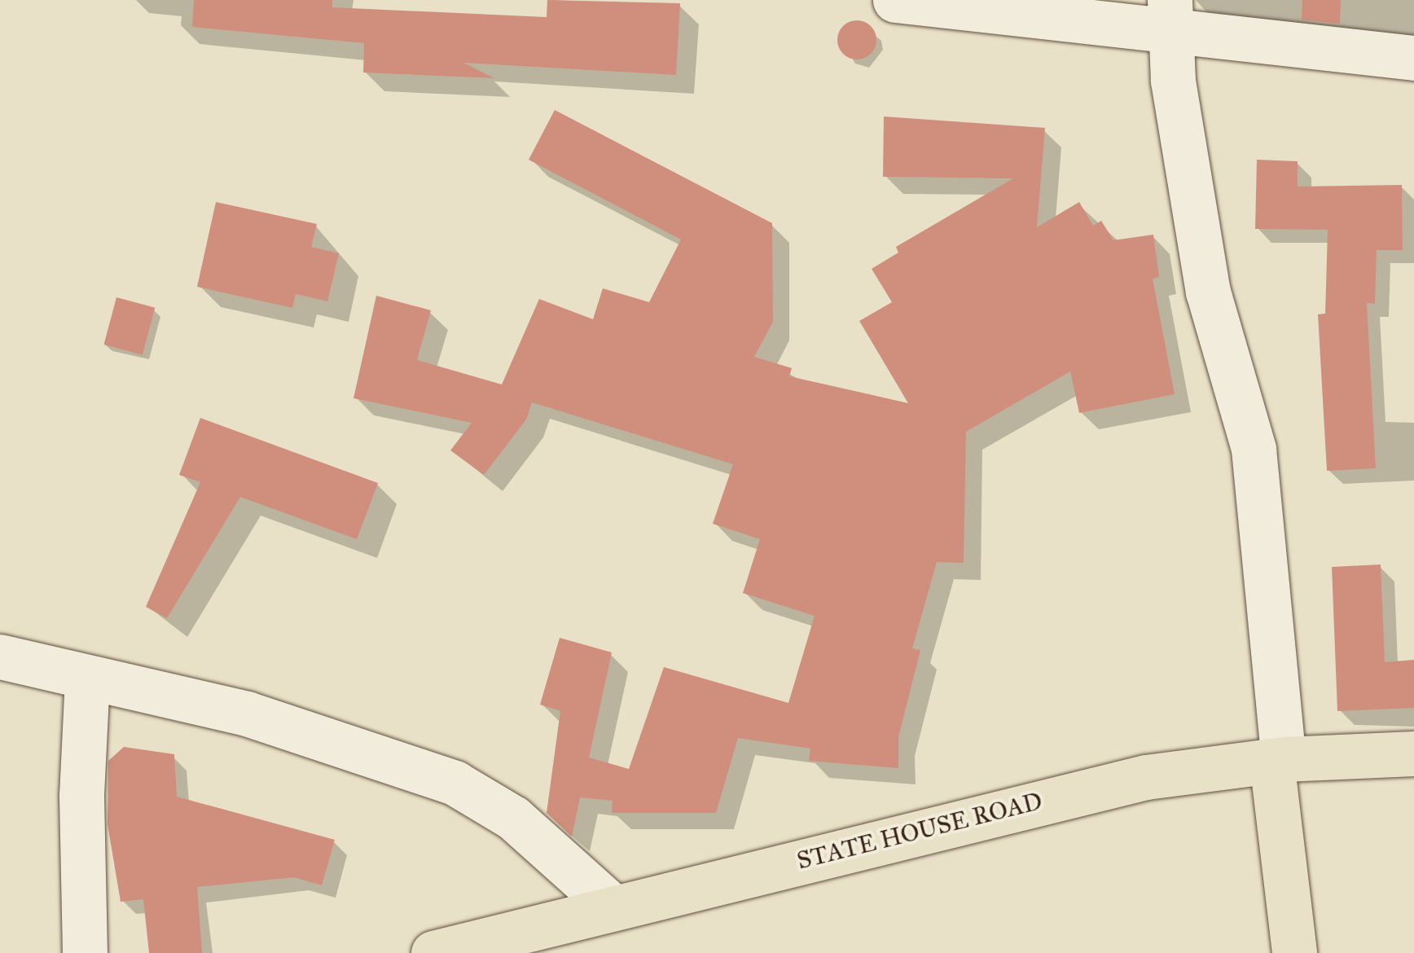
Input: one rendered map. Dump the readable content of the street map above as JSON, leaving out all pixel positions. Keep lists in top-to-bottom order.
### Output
{
  "streets": {
    "main road": ["STATE HOUSE ROAD"]
  }
}
